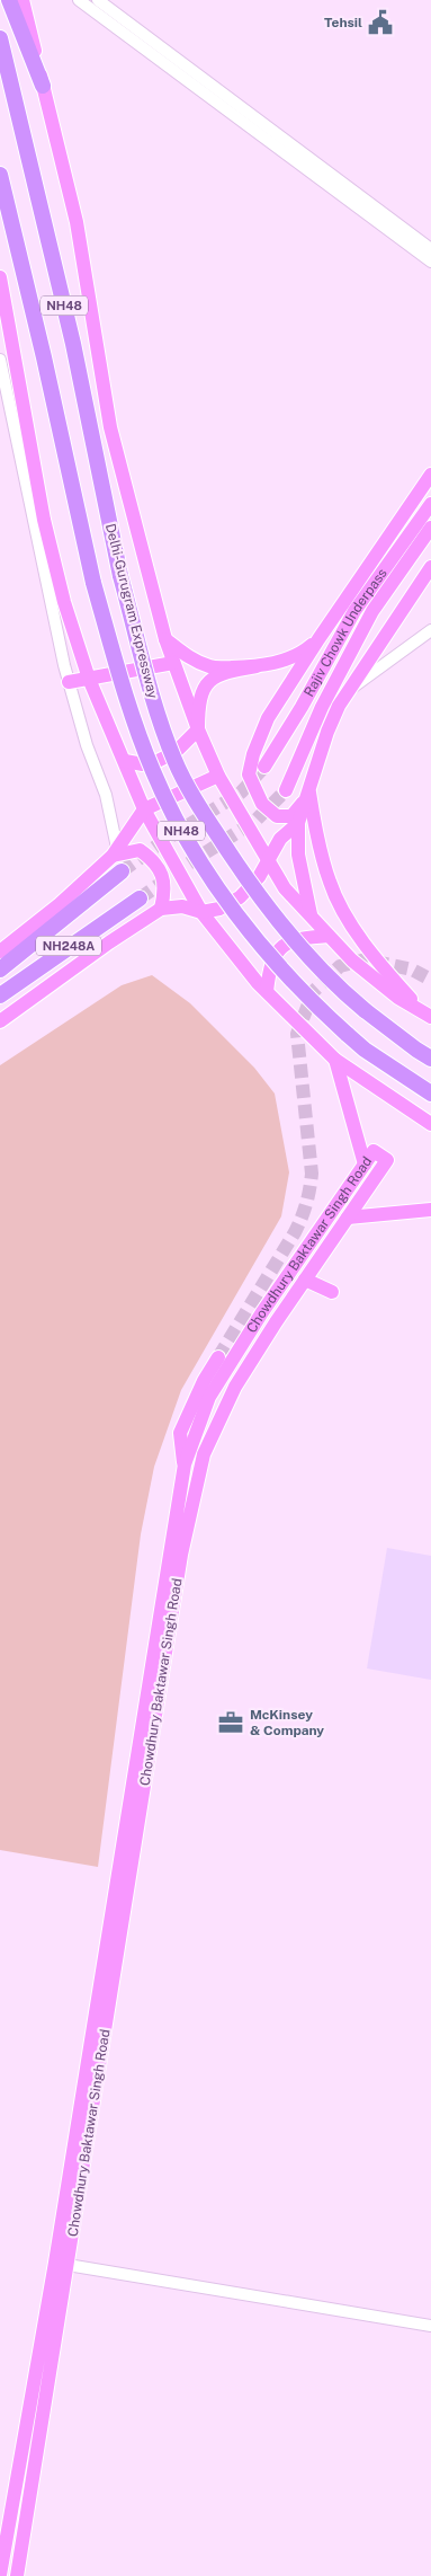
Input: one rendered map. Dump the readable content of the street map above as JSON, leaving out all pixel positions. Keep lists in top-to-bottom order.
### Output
{
  "streets": {
    "highway": ["NH48", "Delhi-Gurugram Expressway", "NH248A"],
    "main road": ["Rajiv Chowk Underpass", "Chowdhury Baktawar Singh Road"]
  },
  "places": {
    "public building": ["Tehsil"],
    "office": ["McKinsey & Company"]
  }
}
